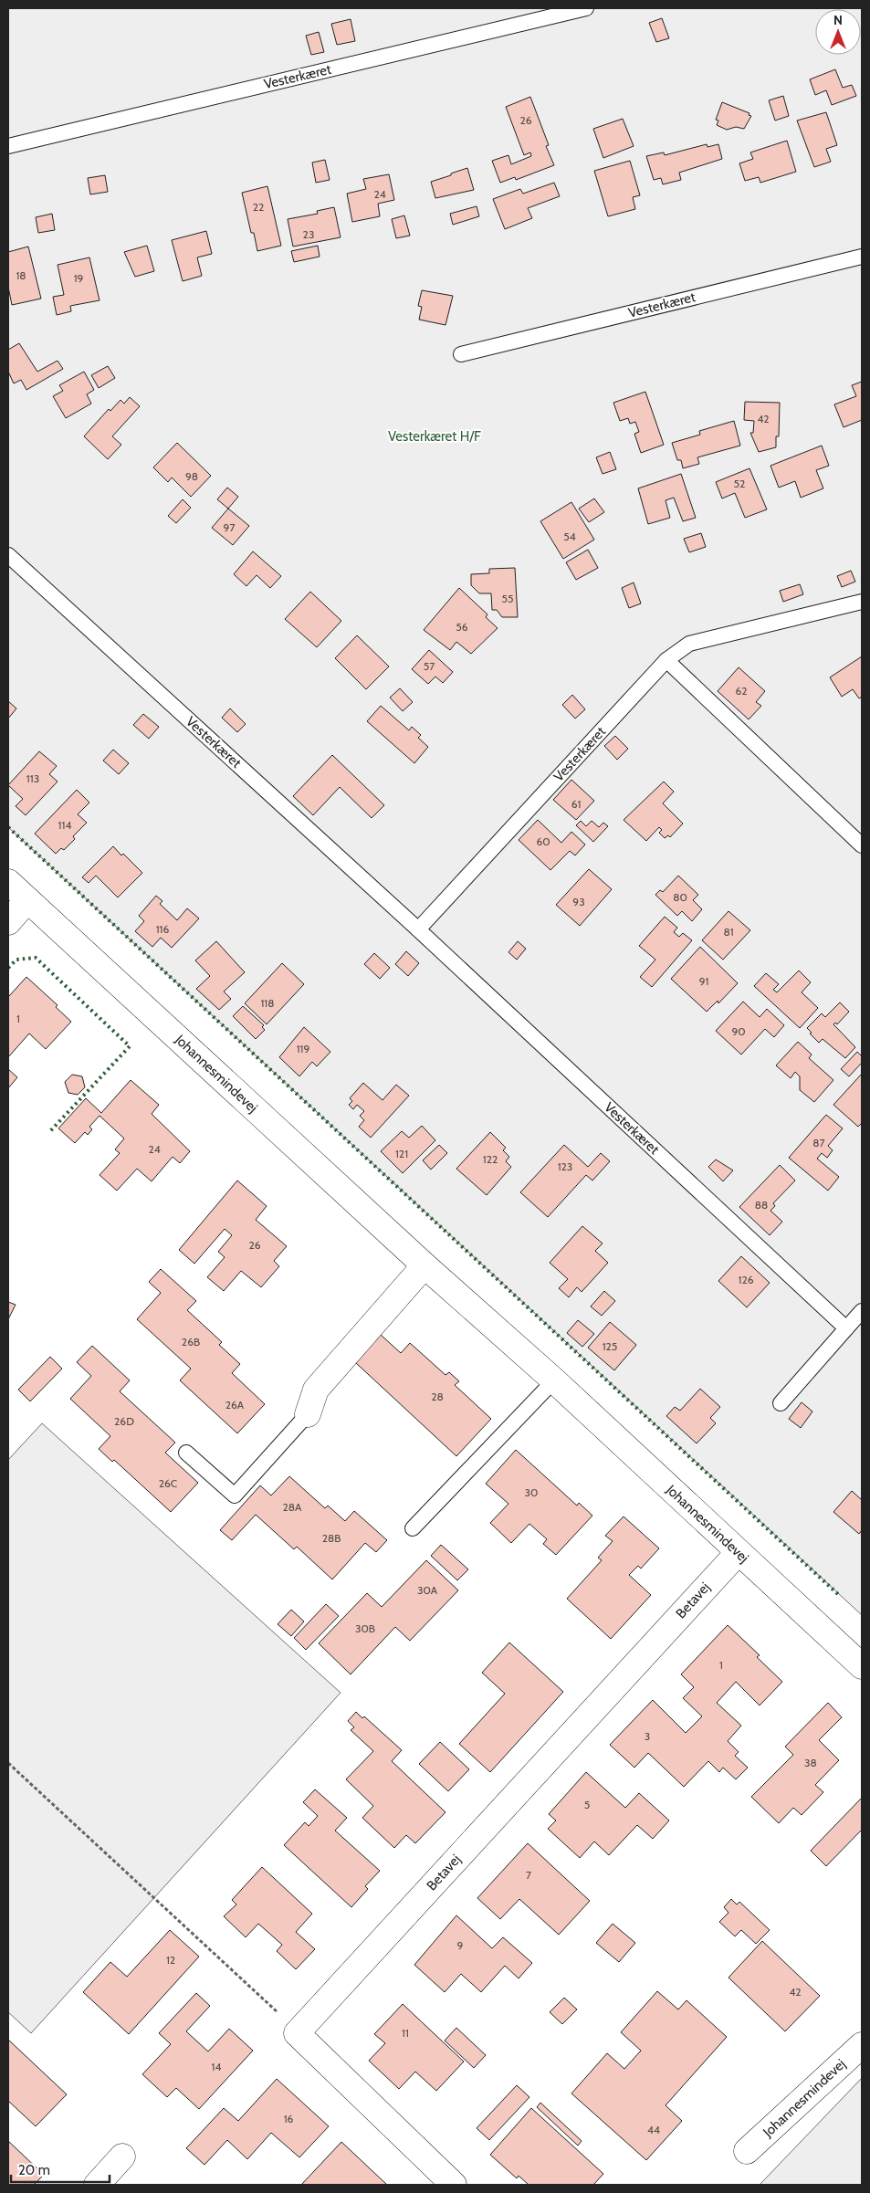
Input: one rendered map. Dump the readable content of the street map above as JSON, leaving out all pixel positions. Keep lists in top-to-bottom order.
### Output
{
  "streets": {
    "street": ["Johannesmindevej", "Betavej"],
    "lane": ["Vesterkæret"]
  },
  "crossings": [
    ["Johannesmindevej", "Betavej"]
  ],
  "parks": ["Vesterkæret H/F"],
  "house_numbers": [
    "26",
    "24",
    "22",
    "23",
    "18",
    "19",
    "42",
    "98",
    "52",
    "97",
    "54",
    "55",
    "56",
    "57",
    "62",
    "113",
    "61",
    "114",
    "60",
    "80",
    "93",
    "116",
    "81",
    "91",
    "118",
    "1",
    "90",
    "119",
    "87",
    "24",
    "121",
    "122",
    "123",
    "88",
    "26",
    "126",
    "26B",
    "125",
    "28",
    "26A",
    "26D",
    "26C",
    "30",
    "28A",
    "28B",
    "30A",
    "30B",
    "1",
    "3",
    "38",
    "5",
    "7",
    "9",
    "12",
    "42",
    "11",
    "14",
    "16",
    "44"
  ],
  "scale_bar": "20 m",
  "north": "top"
}
